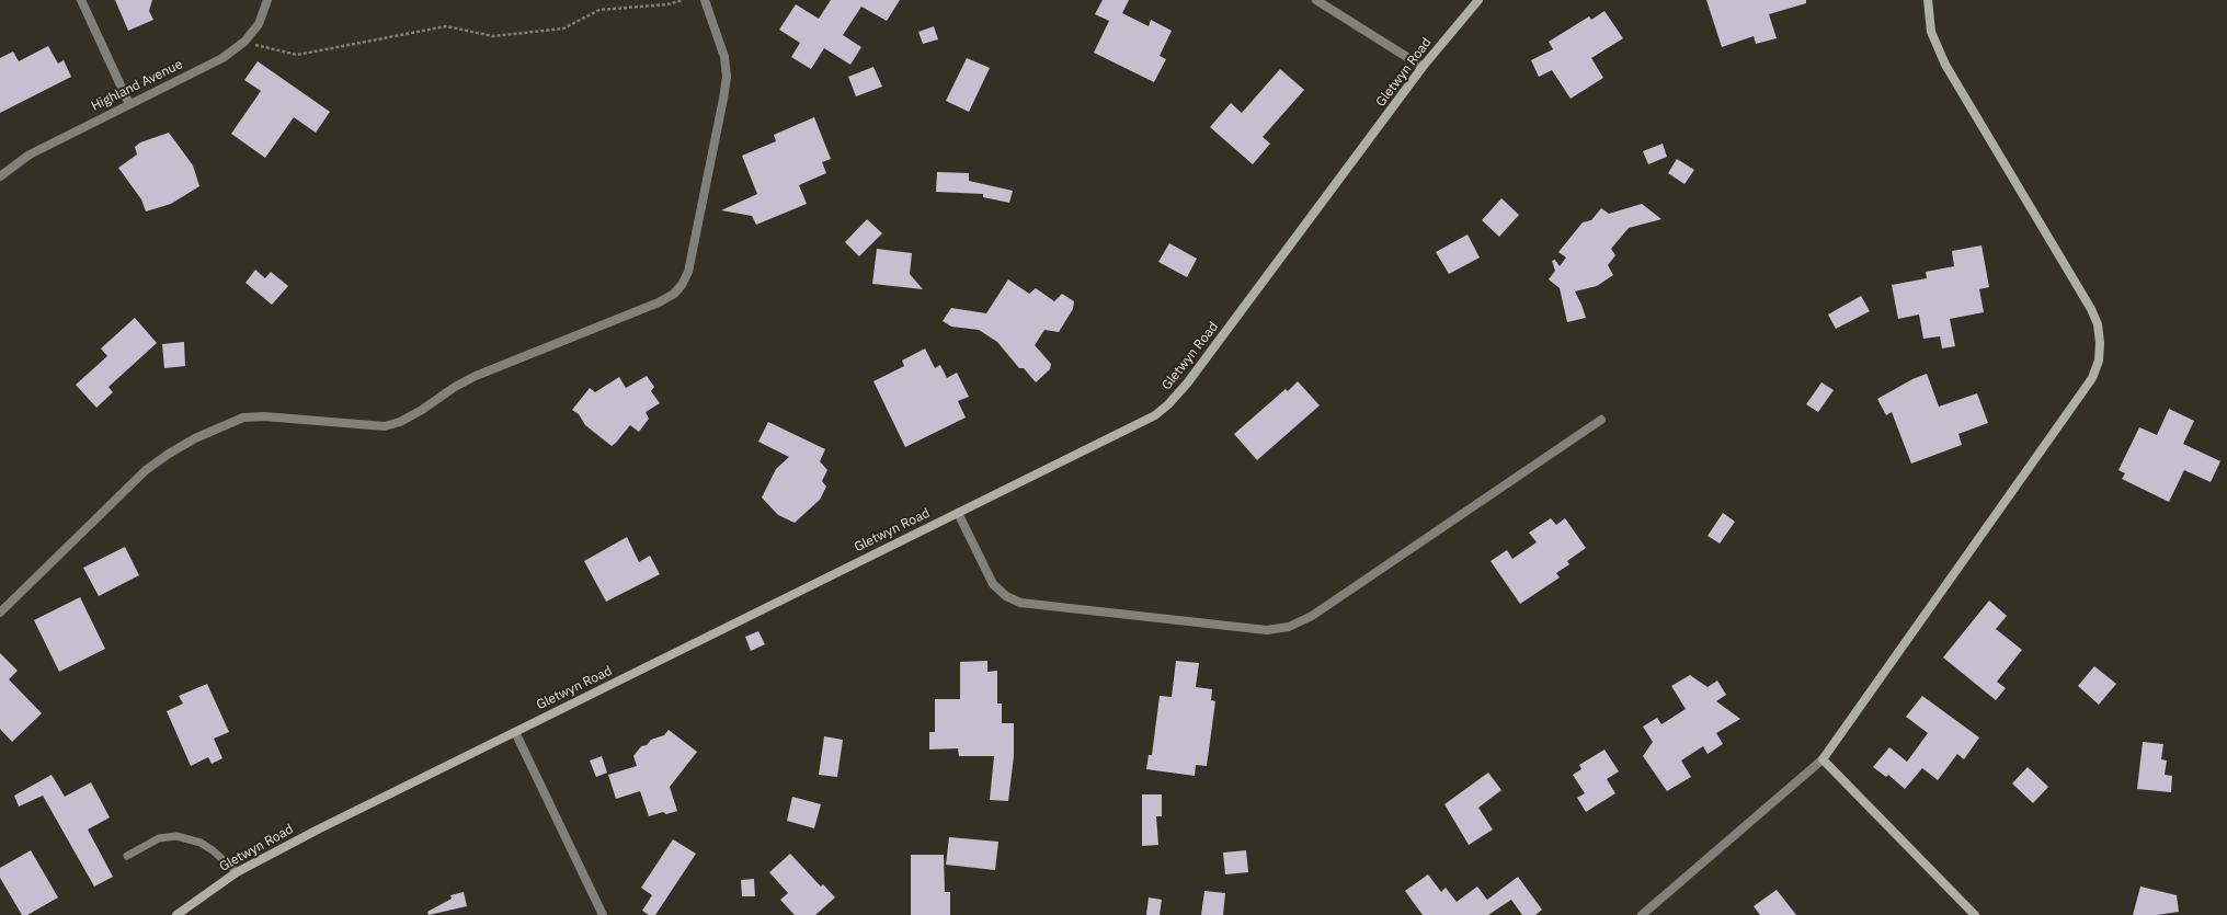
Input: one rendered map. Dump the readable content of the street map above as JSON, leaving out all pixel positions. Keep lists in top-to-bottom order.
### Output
{
  "streets": {
    "street": ["Gletwyn Road", "Highland Avenue"]
  }
}
